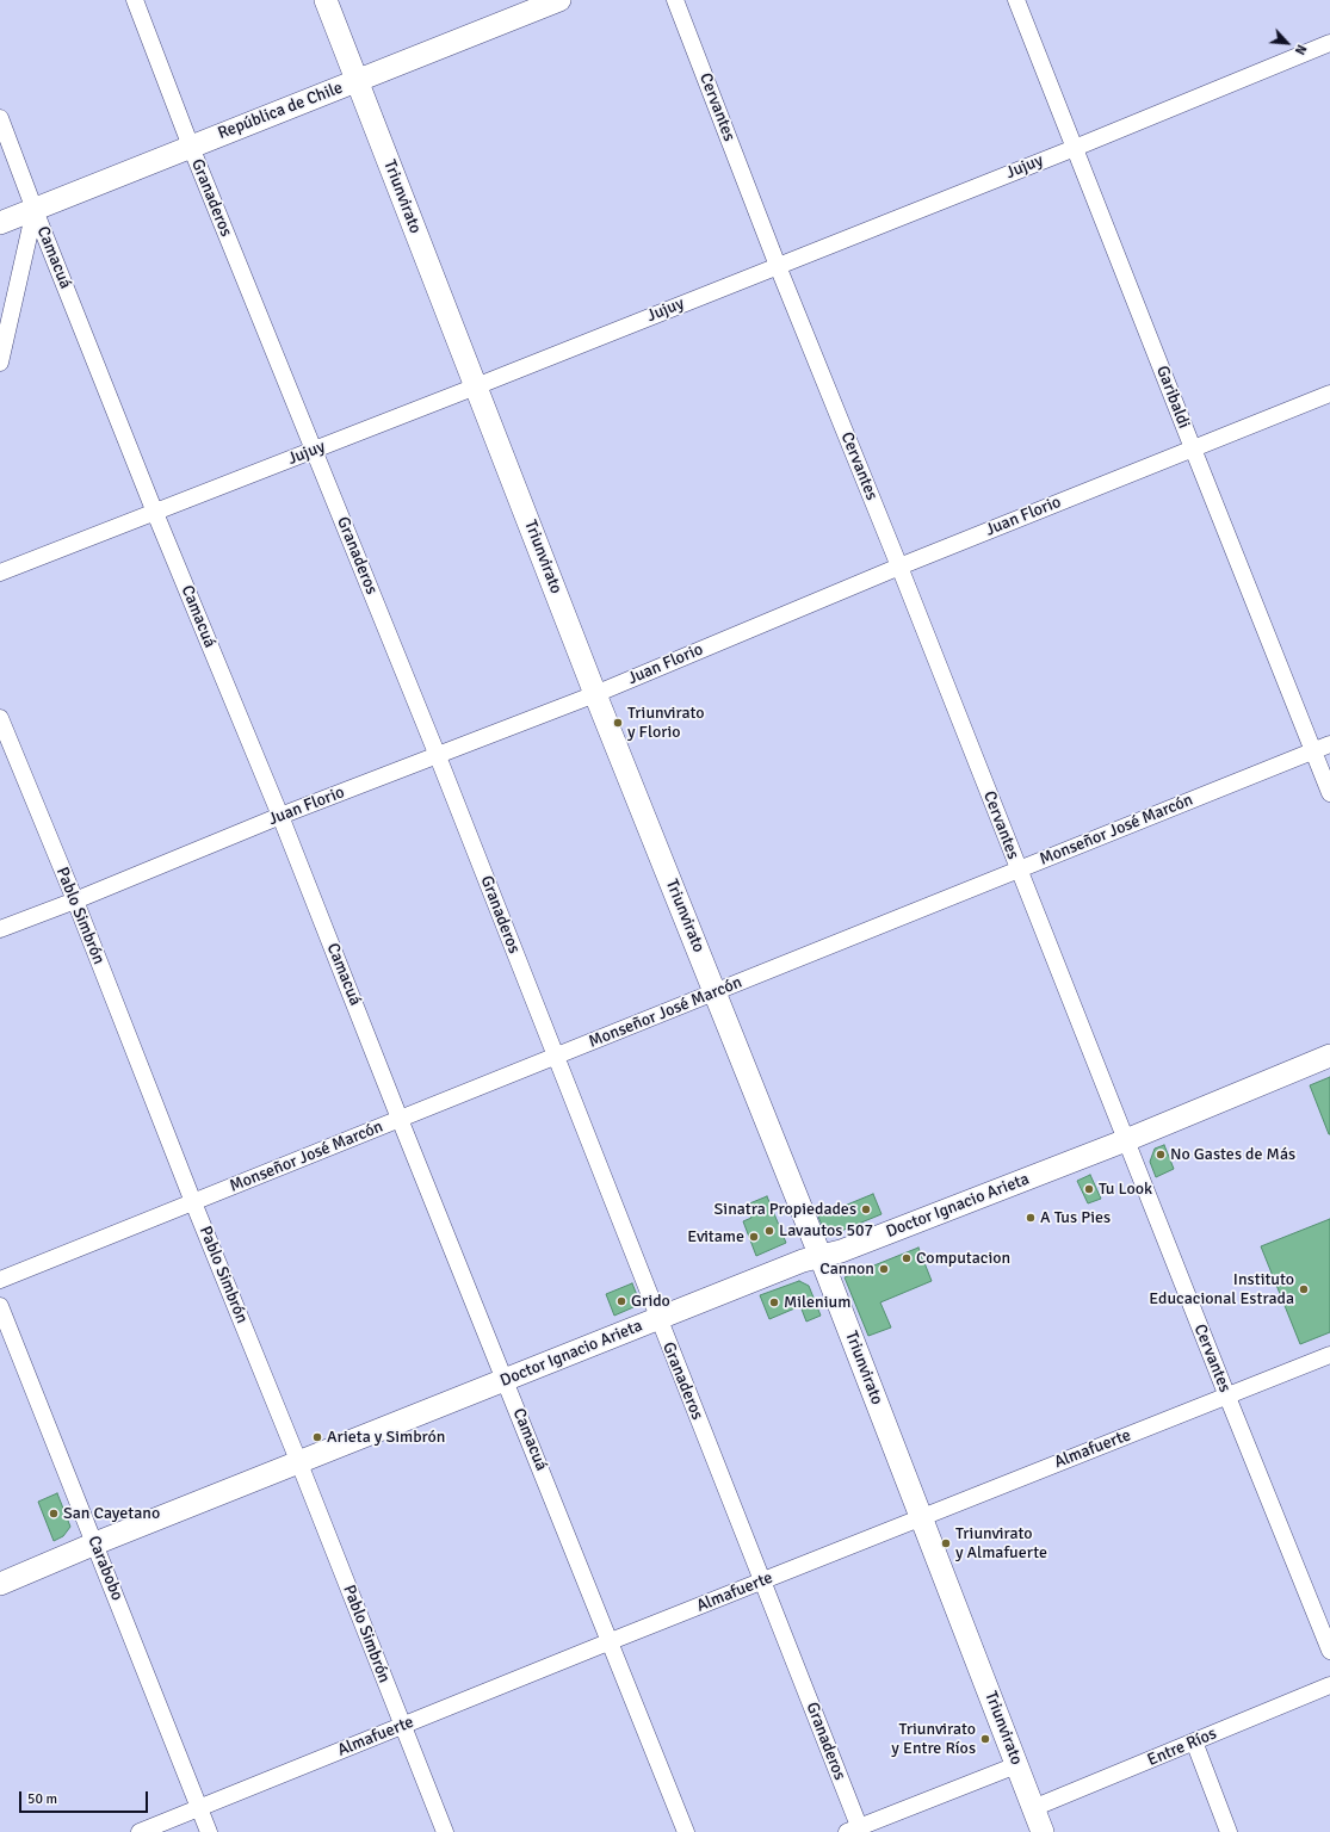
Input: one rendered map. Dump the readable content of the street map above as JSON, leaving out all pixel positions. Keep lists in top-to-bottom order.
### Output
{
  "streets": {
    "street": [
      "Cervantes",
      "República de Chile",
      "Jujuy",
      "Triunvirato",
      "Granaderos",
      "Camacuá",
      "Garibaldi",
      "Juan Florio",
      "Monseñor José Marcón",
      "Pablo Simbrón",
      "Doctor Ignacio Arieta",
      "Almafuerte",
      "Carabobo",
      "Entre Ríos"
    ]
  },
  "crossings": [
    ["Cervantes", "Jujuy"],
    ["Cervantes", "Juan Florio"],
    ["Cervantes", "Monseñor José Marcón"],
    ["Cervantes", "Doctor Ignacio Arieta"],
    ["Cervantes", "Almafuerte"],
    ["República de Chile", "Triunvirato"],
    ["República de Chile", "Granaderos"],
    ["República de Chile", "Camacuá"],
    ["Jujuy", "Triunvirato"],
    ["Jujuy", "Granaderos"],
    ["Jujuy", "Camacuá"],
    ["Jujuy", "Garibaldi"],
    ["Triunvirato", "Juan Florio"],
    ["Triunvirato", "Monseñor José Marcón"],
    ["Triunvirato", "Doctor Ignacio Arieta"],
    ["Triunvirato", "Almafuerte"],
    ["Triunvirato", "Entre Ríos"],
    ["Granaderos", "Juan Florio"],
    ["Granaderos", "Monseñor José Marcón"],
    ["Granaderos", "Doctor Ignacio Arieta"],
    ["Granaderos", "Almafuerte"],
    ["Camacuá", "Juan Florio"],
    ["Camacuá", "Monseñor José Marcón"],
    ["Camacuá", "Doctor Ignacio Arieta"],
    ["Camacuá", "Almafuerte"],
    ["Garibaldi", "Juan Florio"],
    ["Garibaldi", "Monseñor José Marcón"],
    ["Juan Florio", "Pablo Simbrón"],
    ["Monseñor José Marcón", "Pablo Simbrón"],
    ["Pablo Simbrón", "Doctor Ignacio Arieta"],
    ["Pablo Simbrón", "Almafuerte"],
    ["Doctor Ignacio Arieta", "Carabobo"],
    ["Almafuerte", "Carabobo"]
  ],
  "places": [
    "Triunvirato y Florio",
    "No Gastes de Más",
    "Tu Look",
    "Sinatra Propiedades",
    "A Tus Pies",
    "Lavautos 507",
    "Evitame",
    "Computacion",
    "Cannon",
    "Instituto Educacional Estrada",
    "Grido",
    "Milenium",
    "Arieta y Simbrón",
    "San Cayetano",
    "Triunvirato y Almafuerte",
    "Triunvirato y Entre Ríos"
  ],
  "scale_bar": "50 m",
  "north": "bottom right"
}
